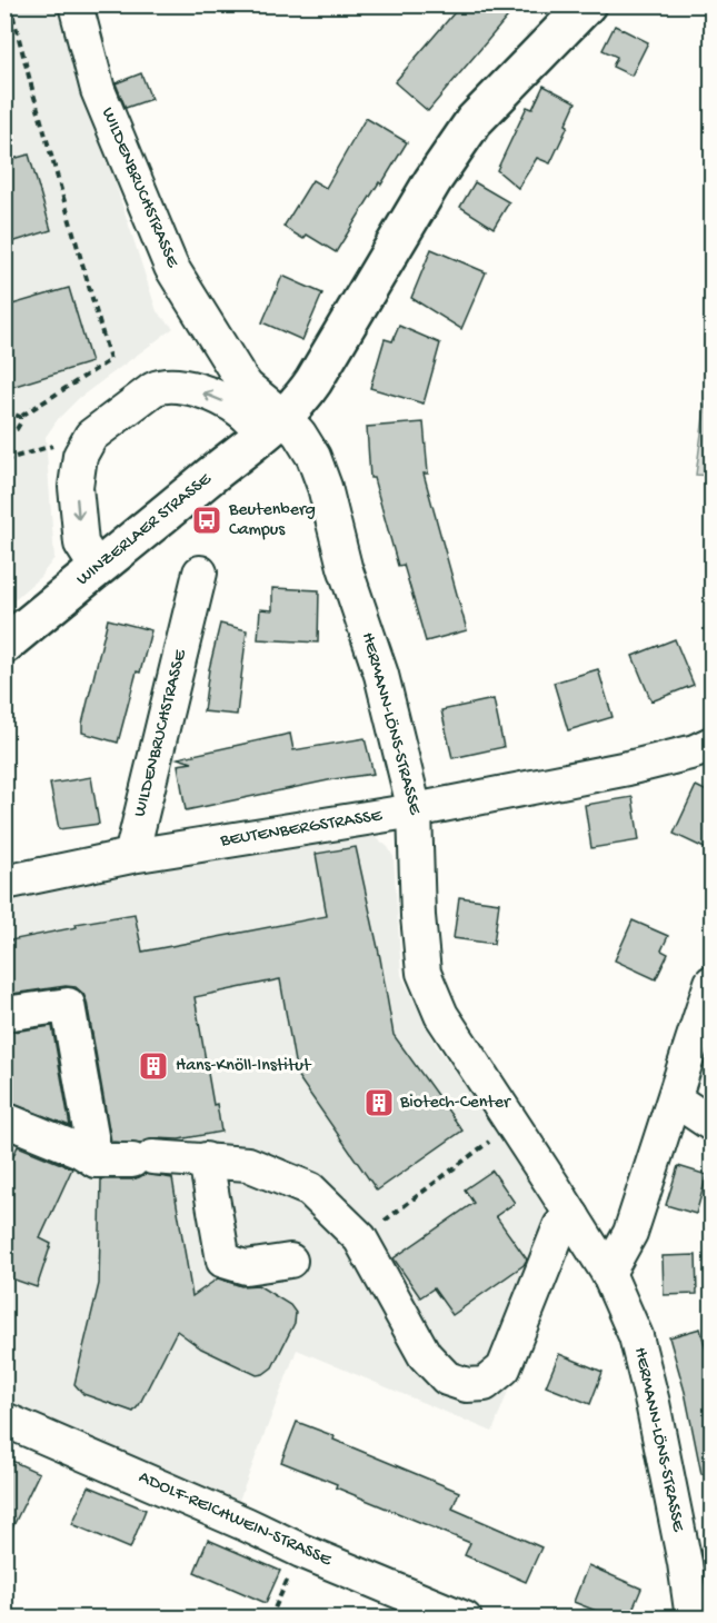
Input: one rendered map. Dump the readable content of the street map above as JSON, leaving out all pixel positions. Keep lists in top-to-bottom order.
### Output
{
  "streets": {
    "main road": ["WINZERLAER STRASSE"],
    "street": [
      "WILDENBRUCHSTRASSE",
      "HERMANN-LÖNS-STRASSE",
      "BEUTENBERGSTRASSE",
      "ADOLF-REICHWEIN-STRASSE"
    ]
  },
  "crossings": [
    ["WILDENBRUCHSTRASSE", "WINZERLAER STRASSE"],
    ["WILDENBRUCHSTRASSE", "HERMANN-LÖNS-STRASSE"],
    ["WILDENBRUCHSTRASSE", "BEUTENBERGSTRASSE"],
    ["WINZERLAER STRASSE", "HERMANN-LÖNS-STRASSE"],
    ["HERMANN-LÖNS-STRASSE", "BEUTENBERGSTRASSE"]
  ],
  "places": {
    "bus stop": ["Beutenberg Campus"],
    "building": ["Hans-Knöll-Institut", "Biotech-Center"]
  }
}
